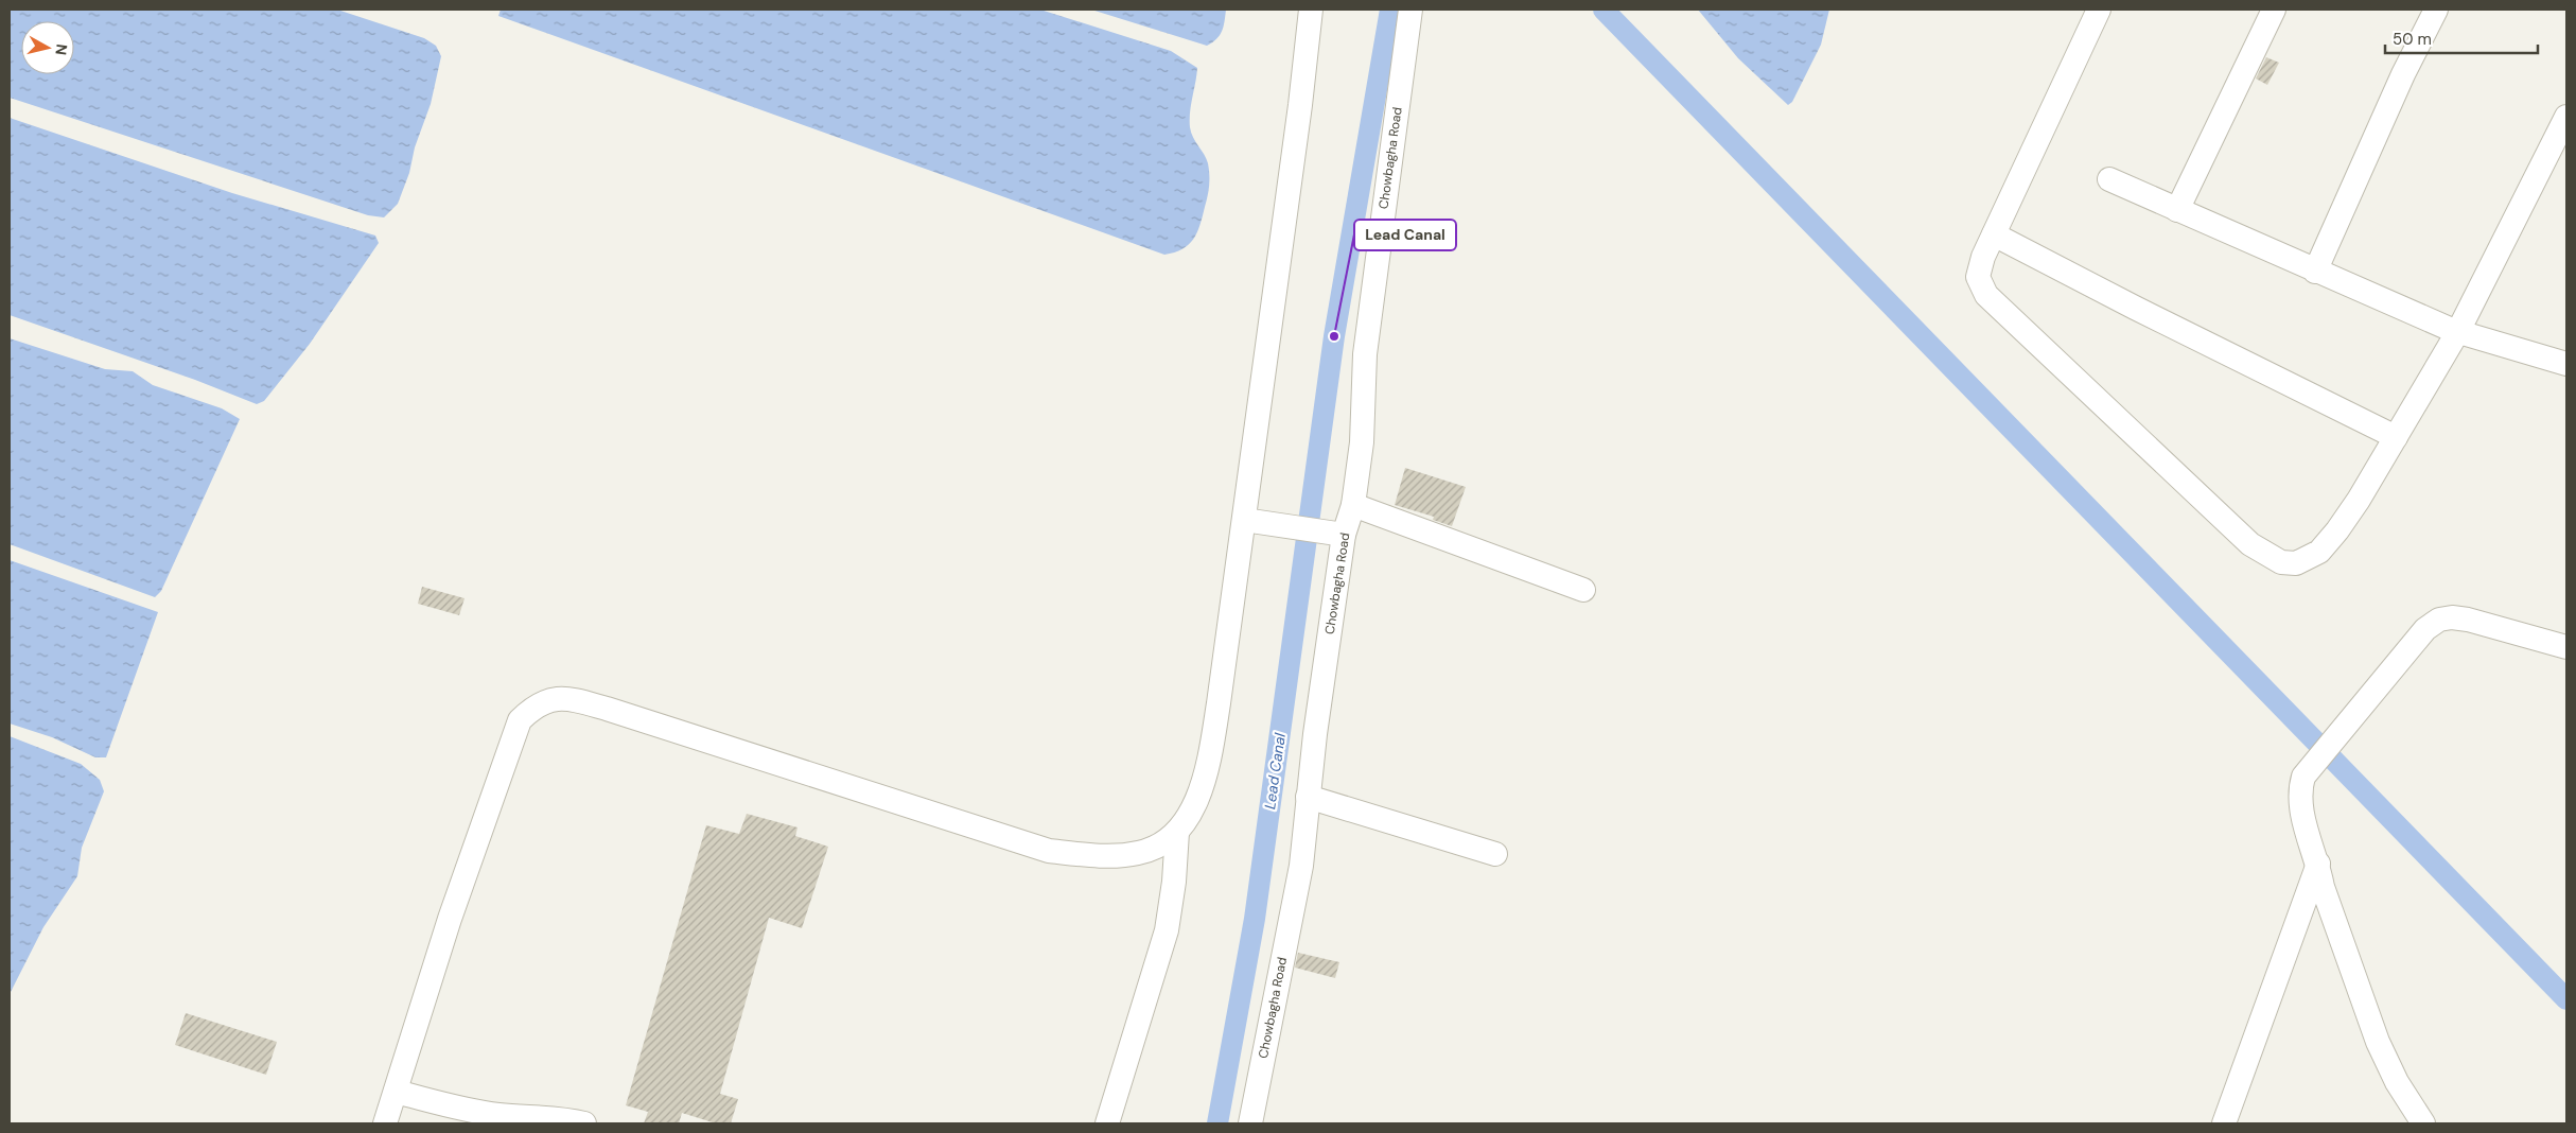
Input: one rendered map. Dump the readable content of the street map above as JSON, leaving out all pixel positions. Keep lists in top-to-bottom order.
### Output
{
  "streets": {
    "street": ["Chowbagha Road"]
  },
  "water": ["Lead Canal"],
  "places": ["Lead Canal"],
  "scale_bar": "50 m",
  "north": "right"
}
